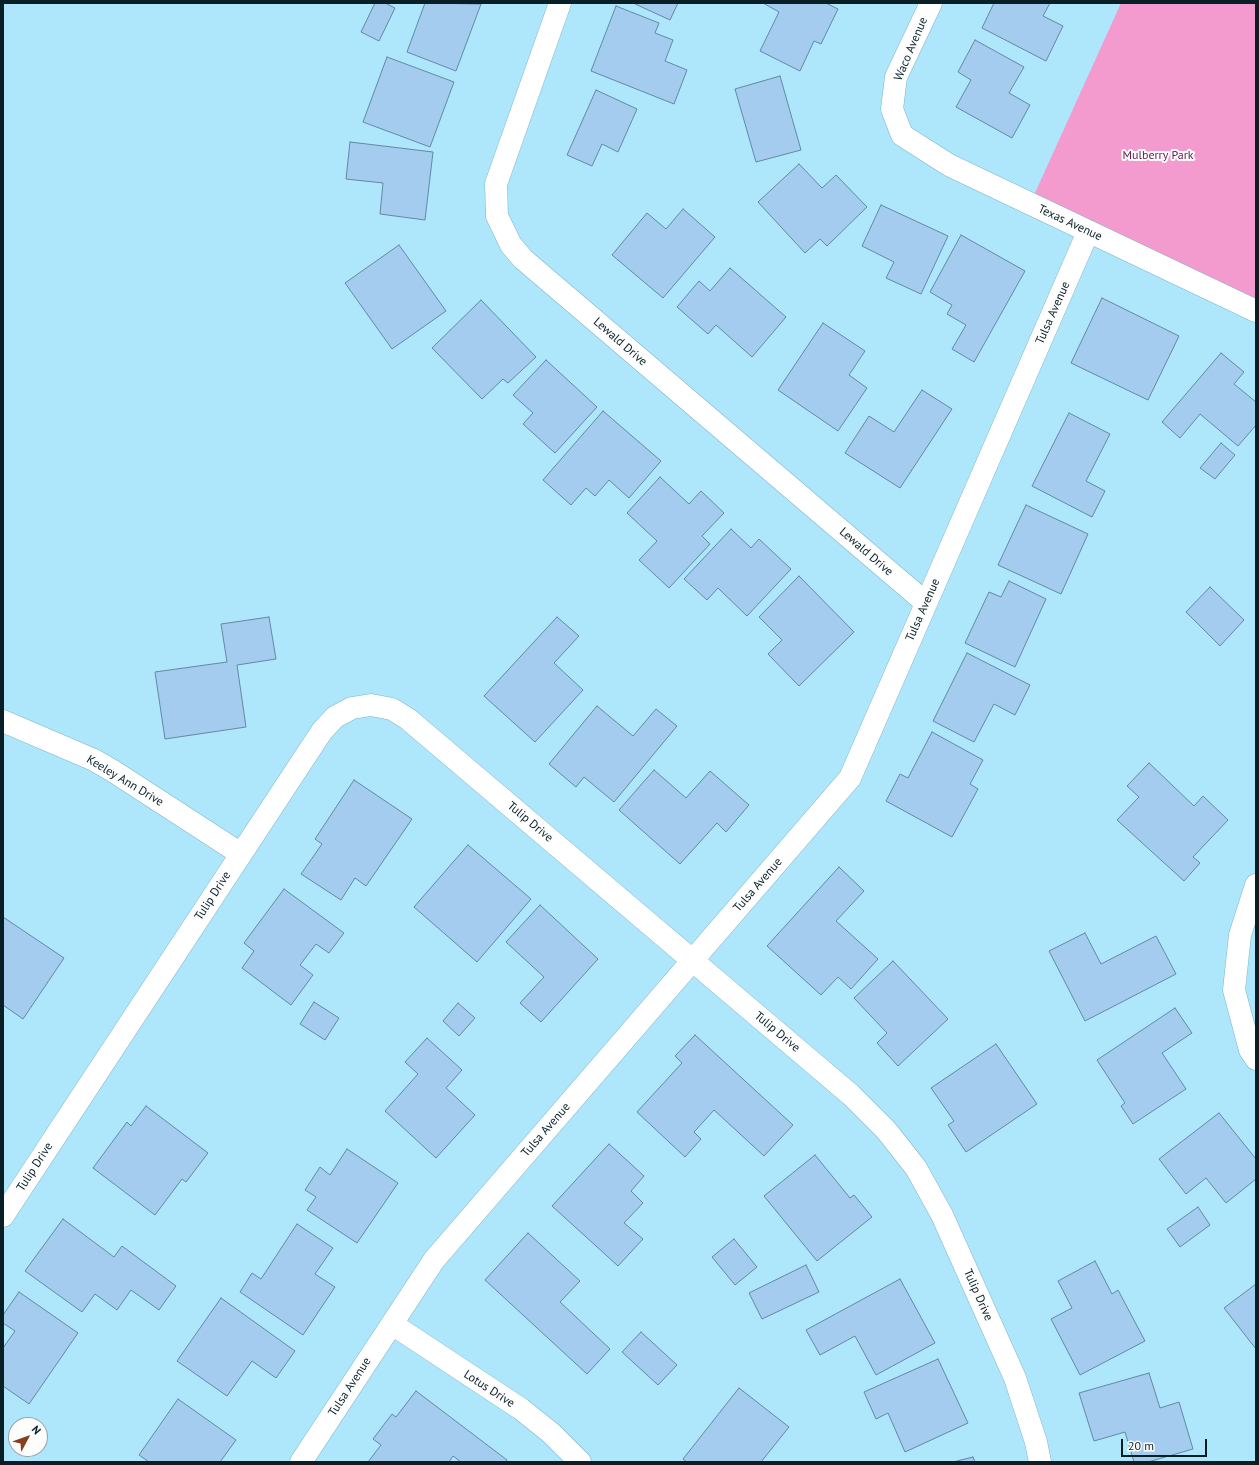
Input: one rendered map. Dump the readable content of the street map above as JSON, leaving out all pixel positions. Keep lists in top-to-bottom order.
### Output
{
  "streets": {
    "street": [
      "Waco Avenue",
      "Texas Avenue",
      "Tulsa Avenue",
      "Lewald Drive",
      "Keeley Ann Drive",
      "Tulip Drive",
      "Lotus Drive"
    ]
  },
  "crossings": [
    ["Waco Avenue", "Texas Avenue"],
    ["Texas Avenue", "Tulsa Avenue"],
    ["Tulsa Avenue", "Lewald Drive"],
    ["Tulsa Avenue", "Tulip Drive"],
    ["Tulsa Avenue", "Lotus Drive"],
    ["Keeley Ann Drive", "Tulip Drive"]
  ],
  "parks": ["Mulberry Park"],
  "scale_bar": "20 m",
  "north": "top right"
}
